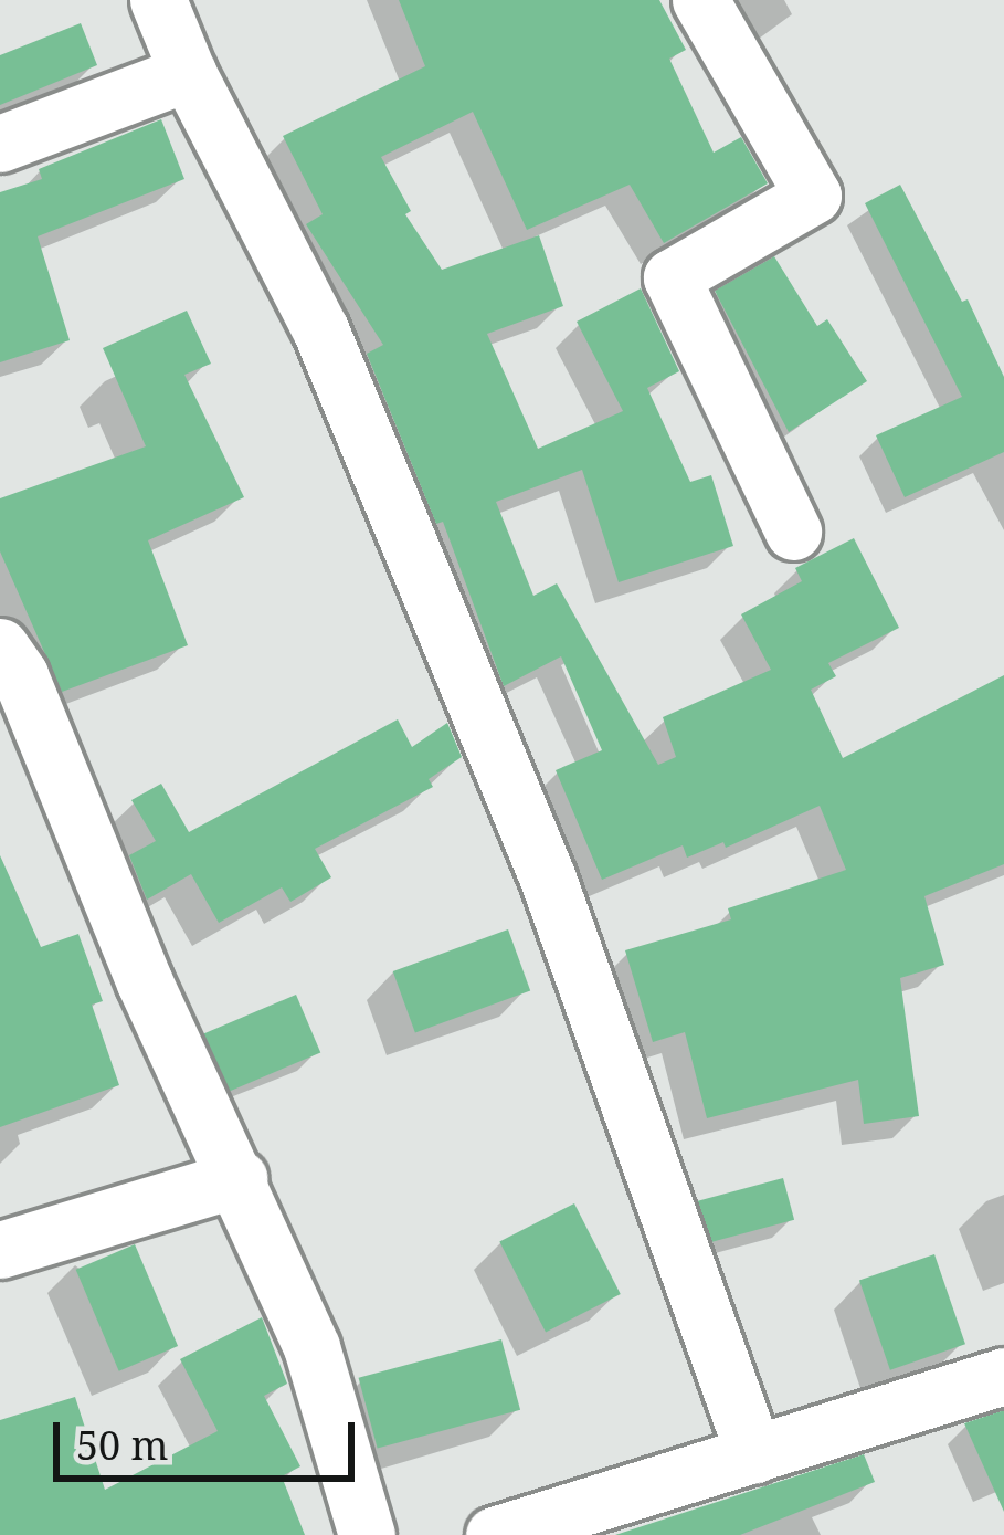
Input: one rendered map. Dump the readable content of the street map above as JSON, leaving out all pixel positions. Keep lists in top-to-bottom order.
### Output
{
  "scale_bar": "50 m"
}
